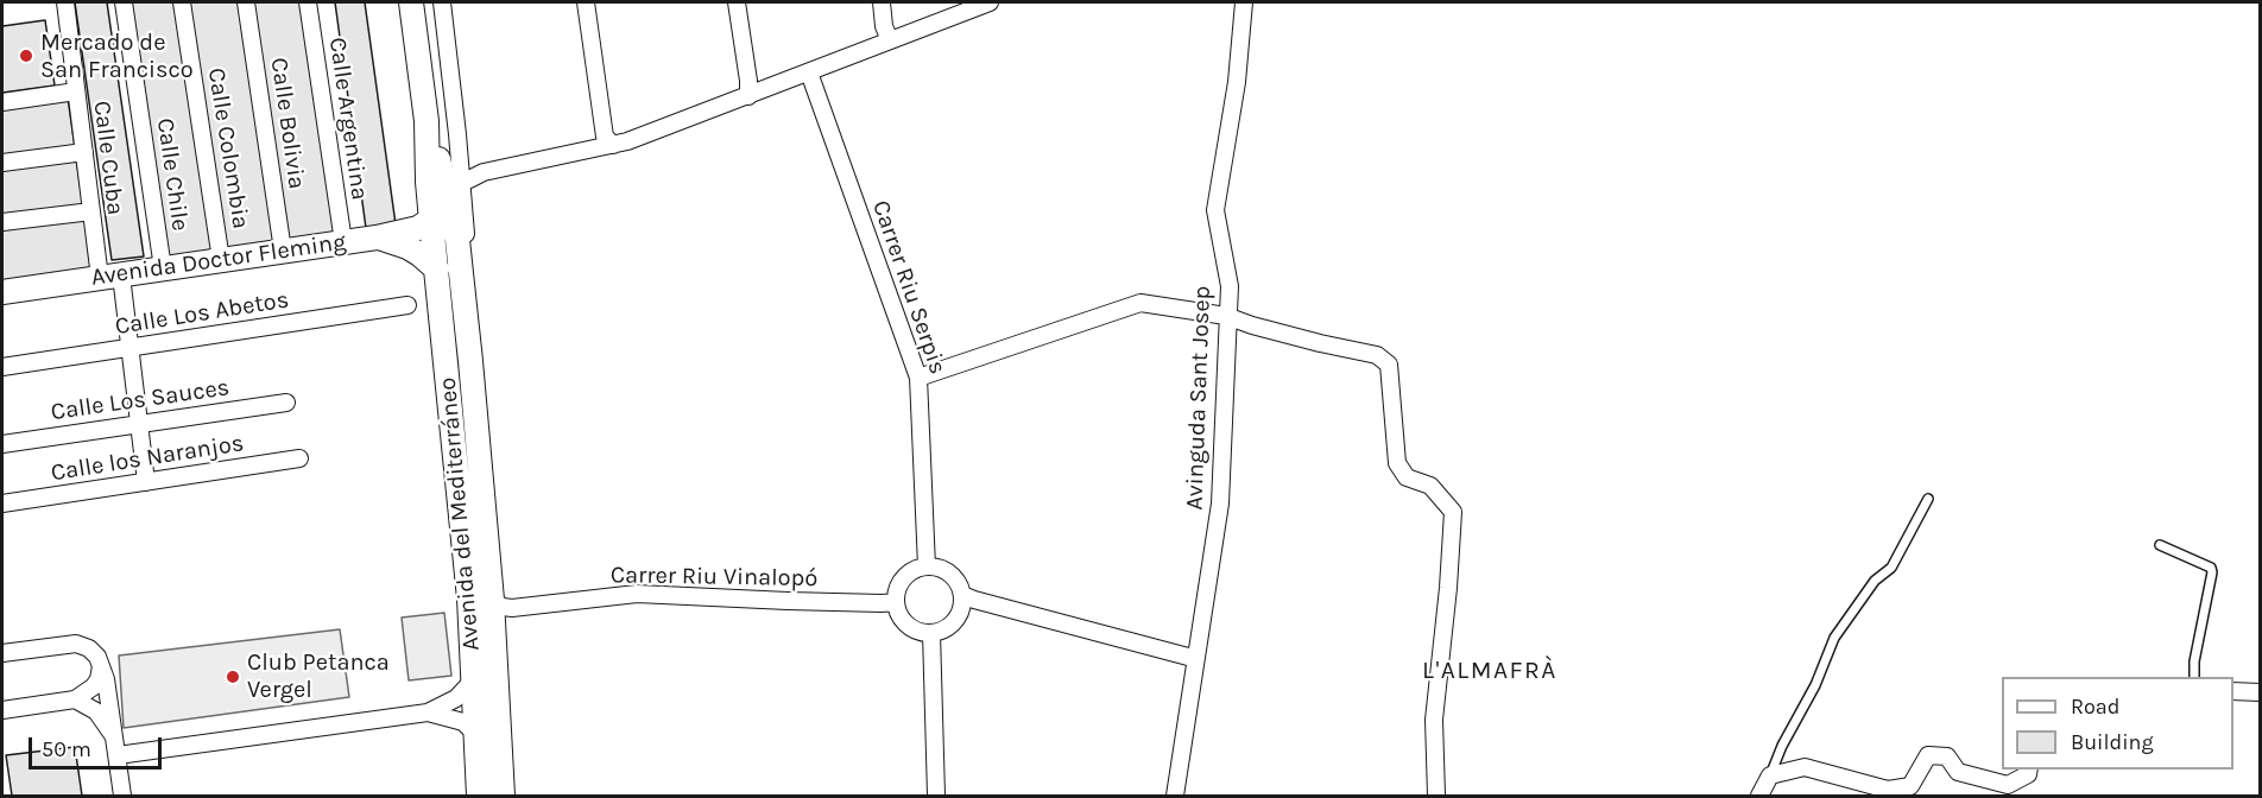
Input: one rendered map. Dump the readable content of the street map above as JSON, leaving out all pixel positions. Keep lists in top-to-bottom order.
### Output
{
  "streets": {
    "street": [
      "Calle Argentina",
      "Calle Bolivia",
      "Calle Colombia",
      "Calle Cuba",
      "Calle Chile",
      "Avenida Doctor Fleming",
      "Carrer Riu Serpis",
      "Calle Los Abetos",
      "Avinguda Sant Josep",
      "Calle Los Sauces",
      "Calle los Naranjos",
      "Avenida del Mediterráneo",
      "Carrer Riu Vinalopó"
    ]
  },
  "crossings": [
    ["Calle Argentina", "Avenida Doctor Fleming"],
    ["Calle Bolivia", "Avenida Doctor Fleming"],
    ["Calle Colombia", "Avenida Doctor Fleming"],
    ["Calle Cuba", "Avenida Doctor Fleming"],
    ["Calle Cuba", "Calle Los Abetos"],
    ["Calle Cuba", "Calle Los Sauces"],
    ["Calle Cuba", "Calle los Naranjos"],
    ["Calle Chile", "Avenida Doctor Fleming"],
    ["Avenida Doctor Fleming", "Avenida del Mediterráneo"],
    ["Carrer Riu Serpis", "Carrer Riu Vinalopó"],
    ["Avenida del Mediterráneo", "Carrer Riu Vinalopó"]
  ],
  "districts": ["L'ALMAFRÀ"],
  "places": ["Mercado de San Francisco", "Club Petanca Vergel"],
  "legend": ["Road", "Building"],
  "scale_bar": "50 m"
}
